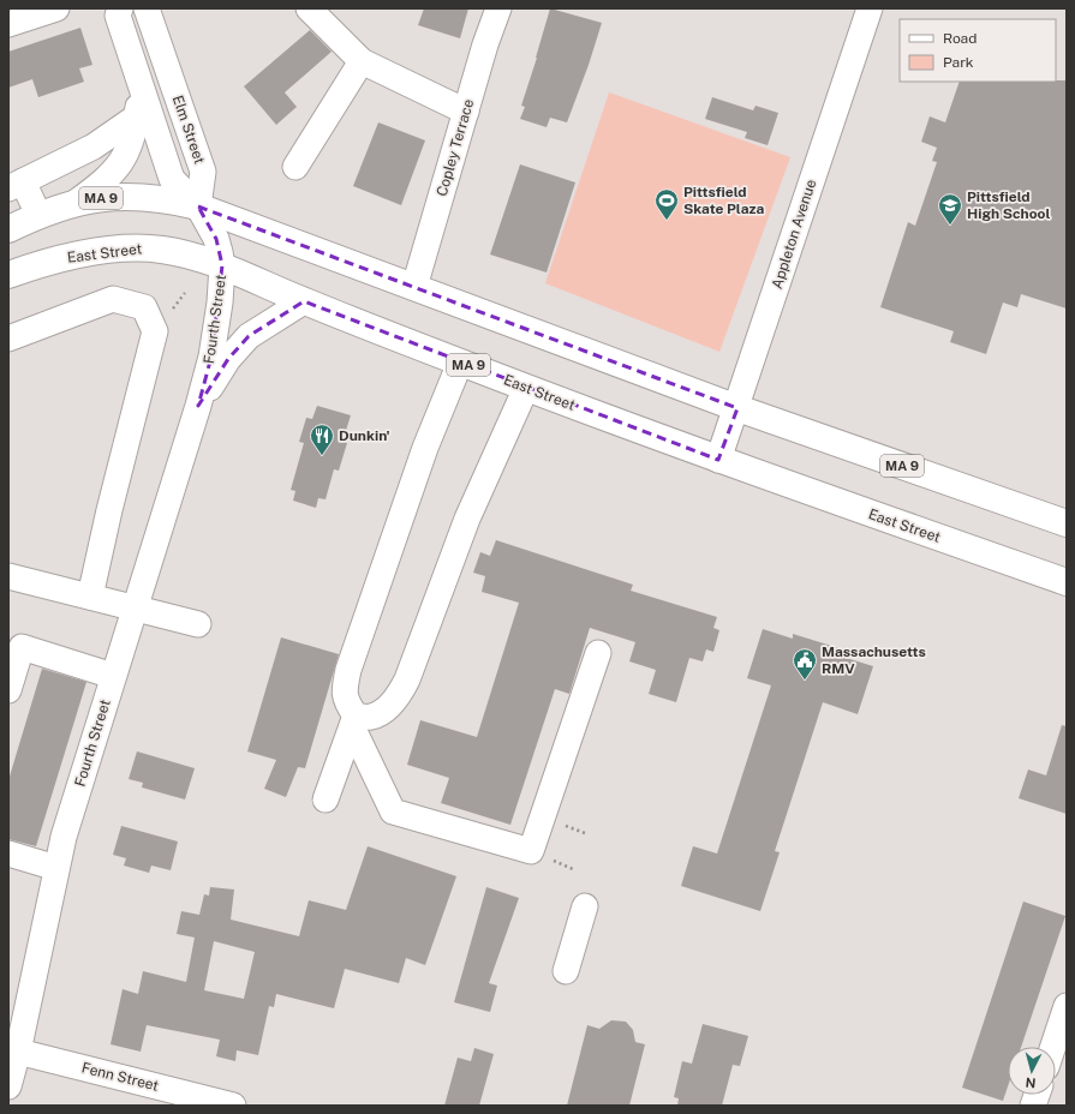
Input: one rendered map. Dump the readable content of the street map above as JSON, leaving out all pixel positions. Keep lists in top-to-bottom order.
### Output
{
  "streets": {
    "highway": ["MA 9", "East Street"],
    "street": [
      "Elm Street",
      "Copley Terrace",
      "Appleton Avenue",
      "Fourth Street",
      "Fenn Street"
    ]
  },
  "crossings": [
    ["Elm Street", "MA 9"],
    ["Elm Street", "Fourth Street"],
    ["Copley Terrace", "MA 9"],
    ["MA 9", "Appleton Avenue"],
    ["MA 9", "Fourth Street"],
    ["Appleton Avenue", "East Street"],
    ["East Street", "Fourth Street"],
    ["Fourth Street", "Fenn Street"]
  ],
  "places": {
    "sports": ["Pittsfield Skate Plaza"],
    "school or university": ["Pittsfield High School"],
    "restaurant": ["Dunkin'"],
    "public building": ["Massachusetts RMV"]
  },
  "legend": ["Road", "Park"],
  "north": "bottom"
}
